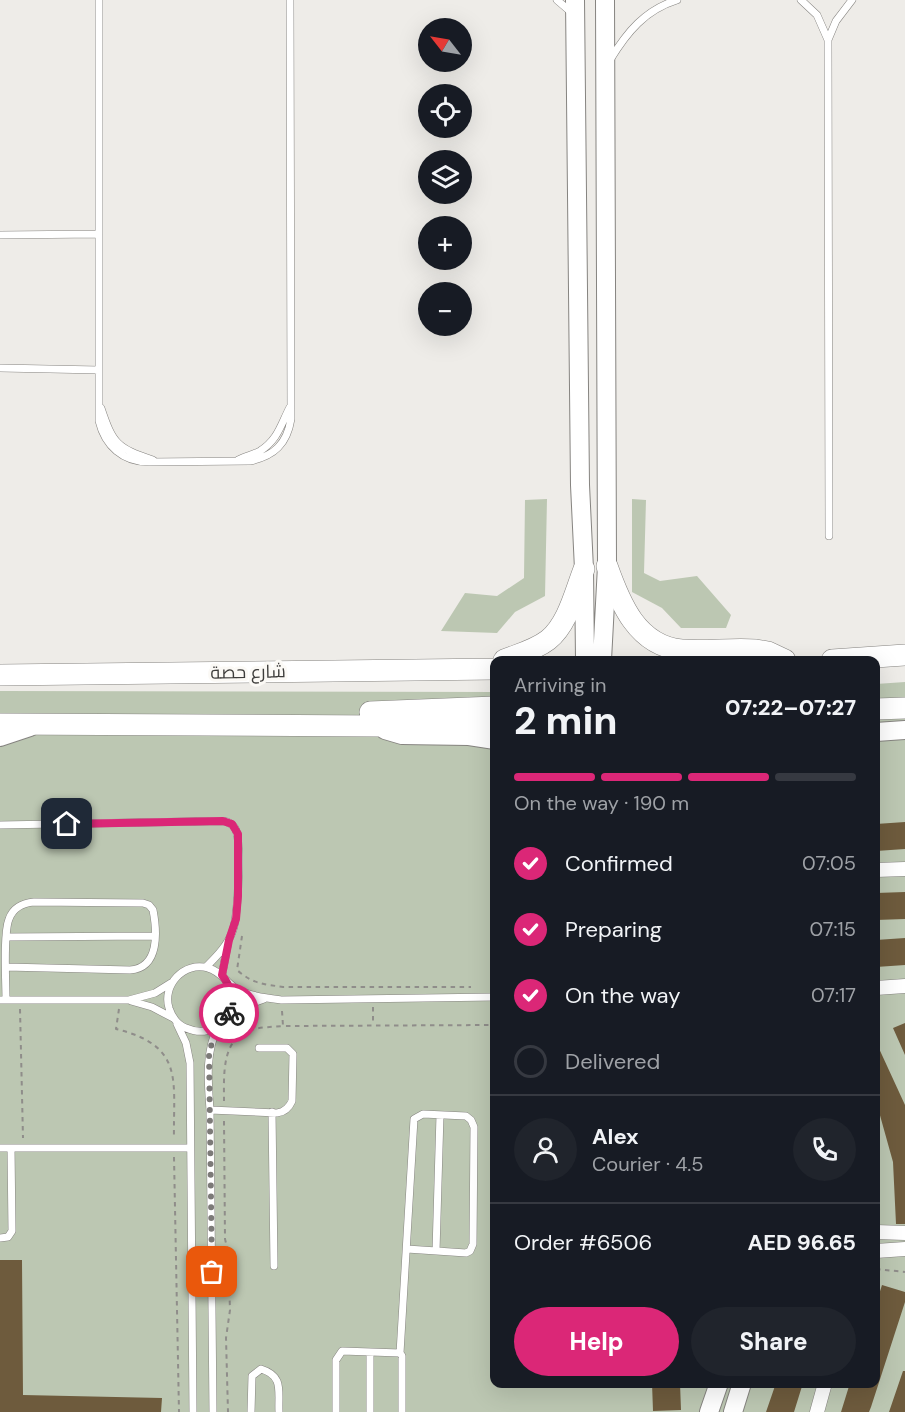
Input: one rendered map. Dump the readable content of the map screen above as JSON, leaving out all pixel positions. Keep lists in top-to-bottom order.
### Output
{
  "streets": {
    "main road": ["شارع حصة"]
  },
  "north": "top left",
  "page": {
    "map_buttons": ["+", "−"],
    "heading": ["2 min", "Arriving in", "07:22–07:27"],
    "panel": [
      "Alex",
      "Courier · 4.5",
      "Order #6506",
      "AED 96.65"
    ],
    "bar": "On the way · 190 m",
    "list": [
      ["Confirmed", "07:05"],
      ["Preparing", "07:15"],
      ["On the way", "07:17"],
      "Delivered"
    ],
    "buttons": ["Help", "Share"]
  }
}
